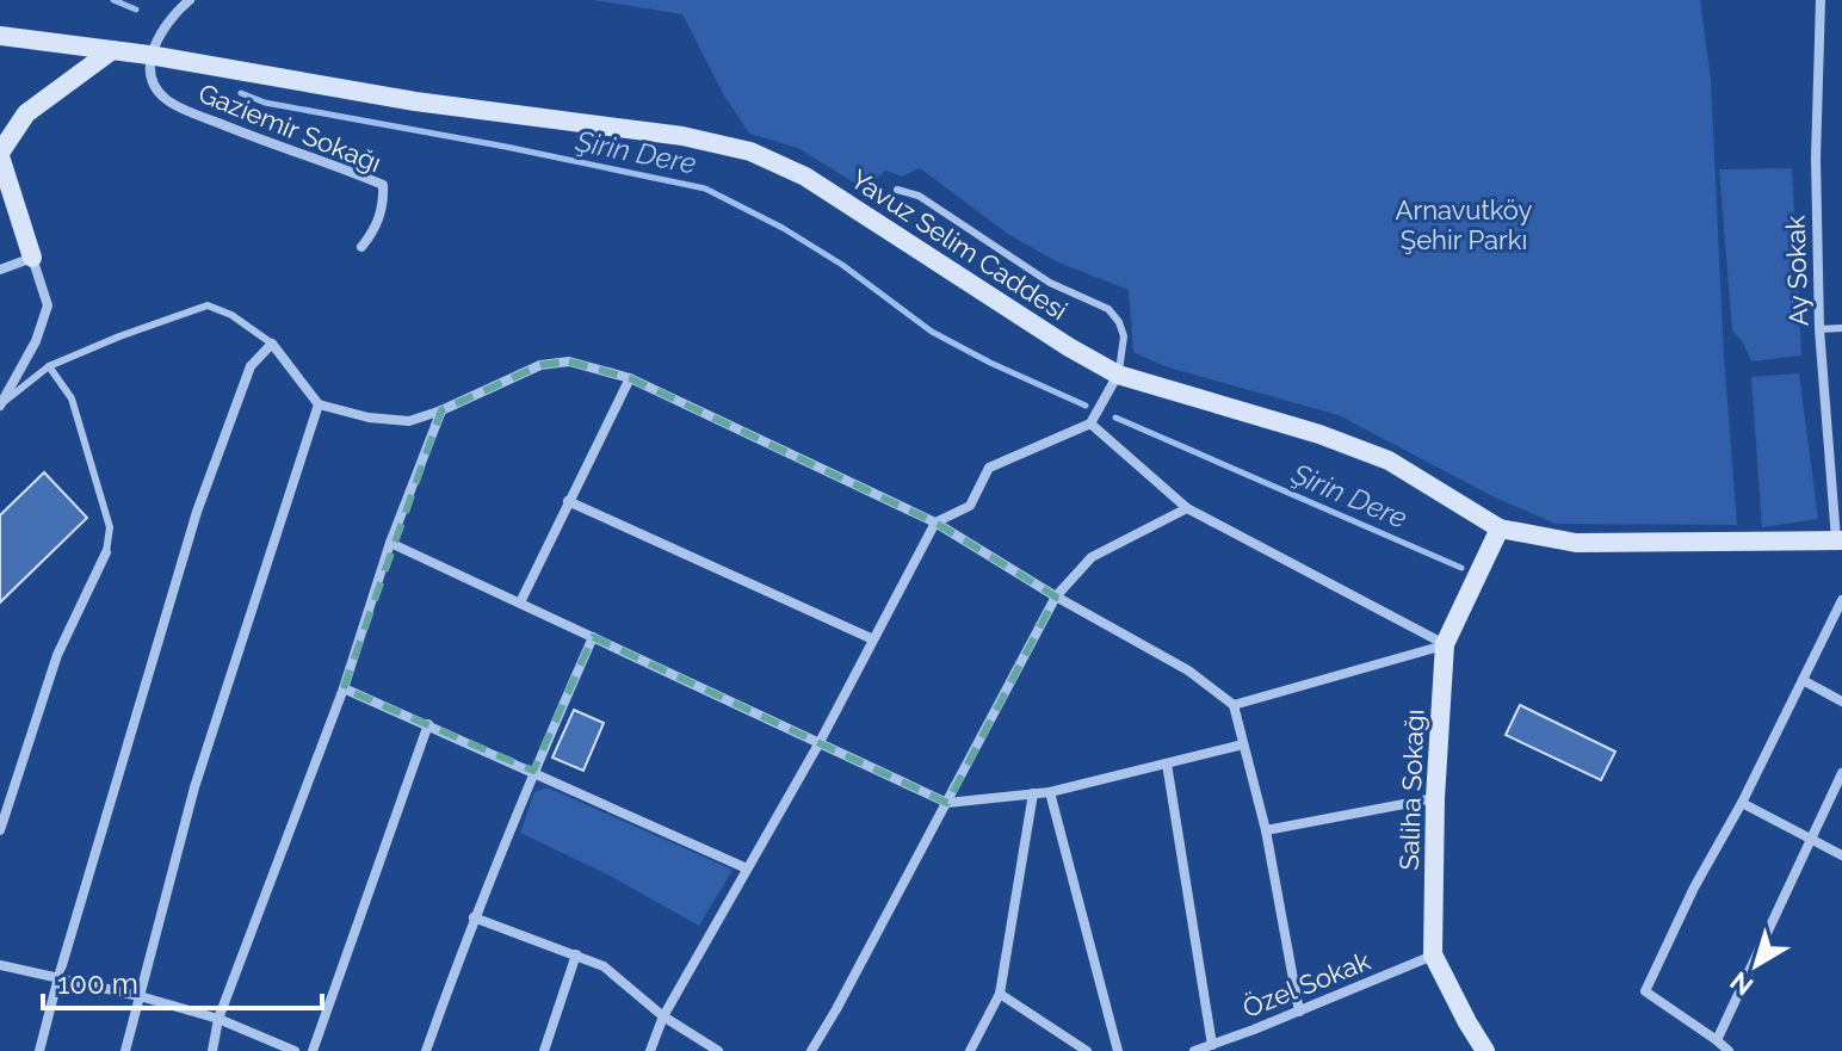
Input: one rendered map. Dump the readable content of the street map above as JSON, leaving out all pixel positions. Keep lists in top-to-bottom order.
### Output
{
  "streets": {
    "main road": ["Yavuz Selim Caddesi", "Saliha Sokağı"],
    "street": ["Gaziemir Sokağı", "Ay Sokak", "Özel Sokak"]
  },
  "crossings": [
    ["Gaziemir Sokağı", "Yavuz Selim Caddesi"],
    ["Yavuz Selim Caddesi", "Ay Sokak"],
    ["Yavuz Selim Caddesi", "Saliha Sokağı"],
    ["Saliha Sokağı", "Özel Sokak"]
  ],
  "water": ["Şirin Dere"],
  "parks": ["Arnavutköy Şehir Parkı"],
  "scale_bar": "100 m",
  "north": "bottom left"
}
